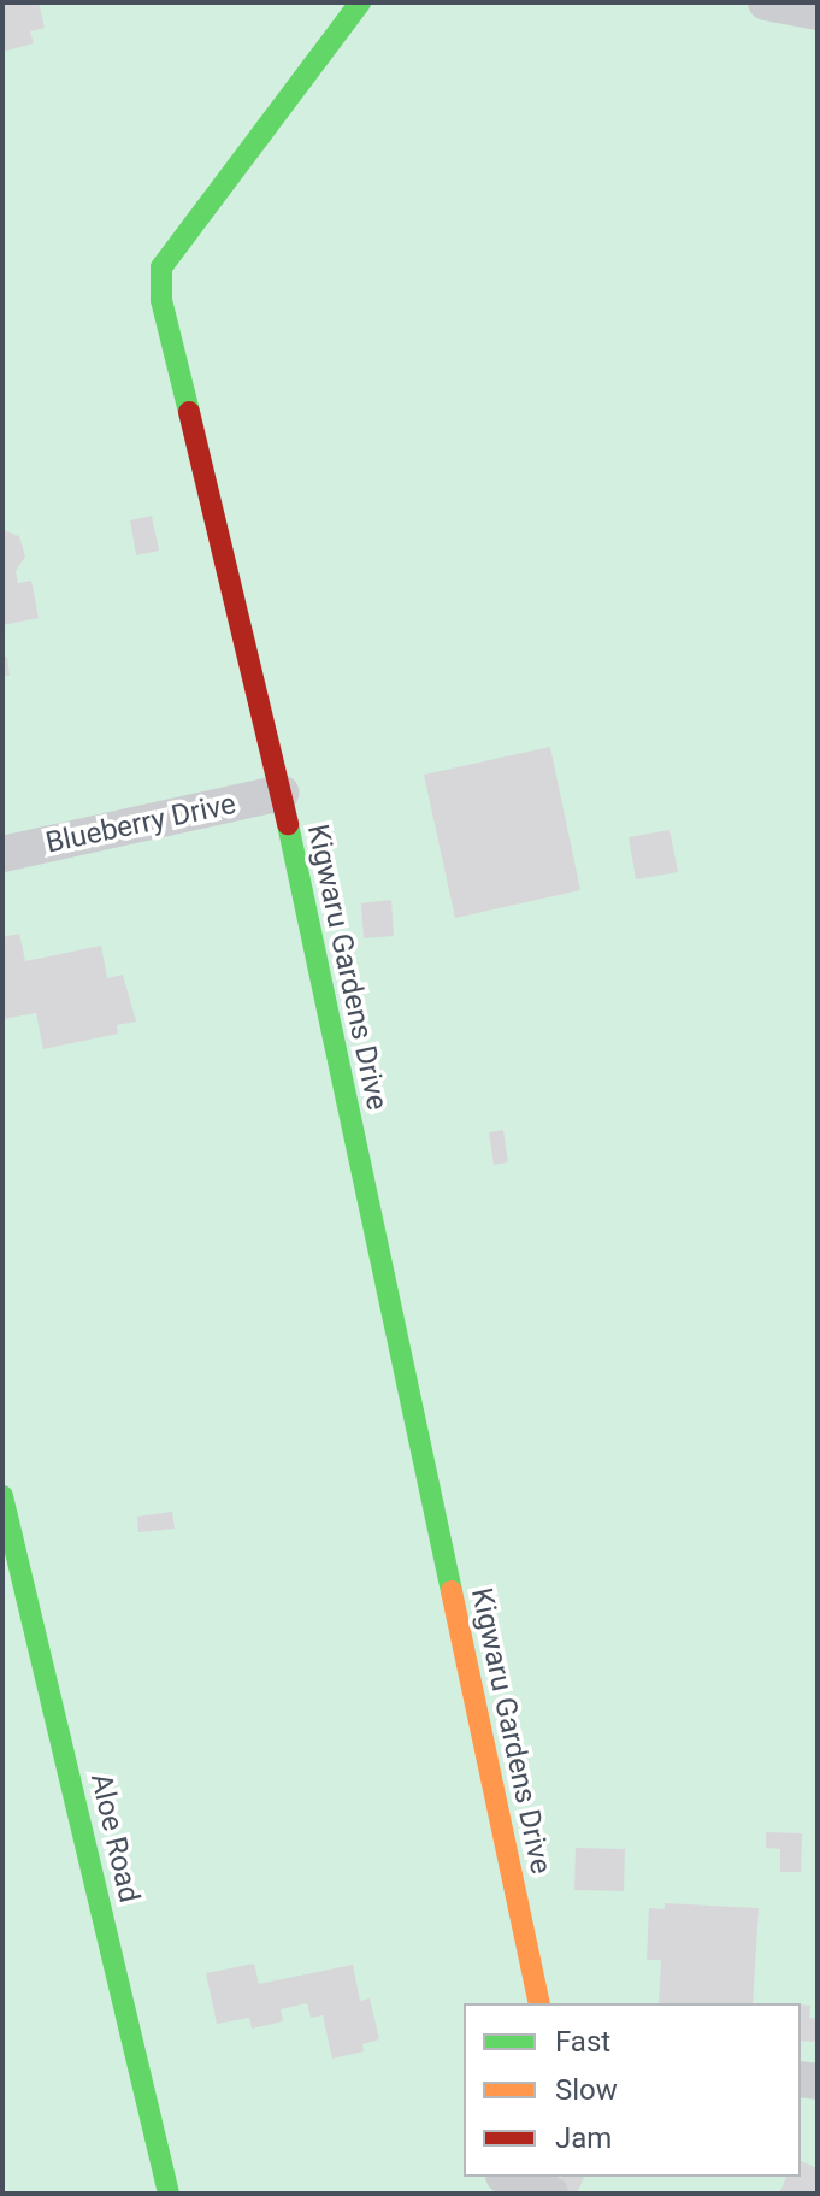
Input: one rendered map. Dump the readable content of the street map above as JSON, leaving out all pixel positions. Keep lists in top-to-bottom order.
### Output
{
  "streets": {
    "street": ["Blueberry Drive", "Kigwaru Gardens Drive", "Aloe Road"]
  },
  "crossings": [
    ["Blueberry Drive", "Kigwaru Gardens Drive"]
  ],
  "legend": ["Fast", "Slow", "Jam"]
}
